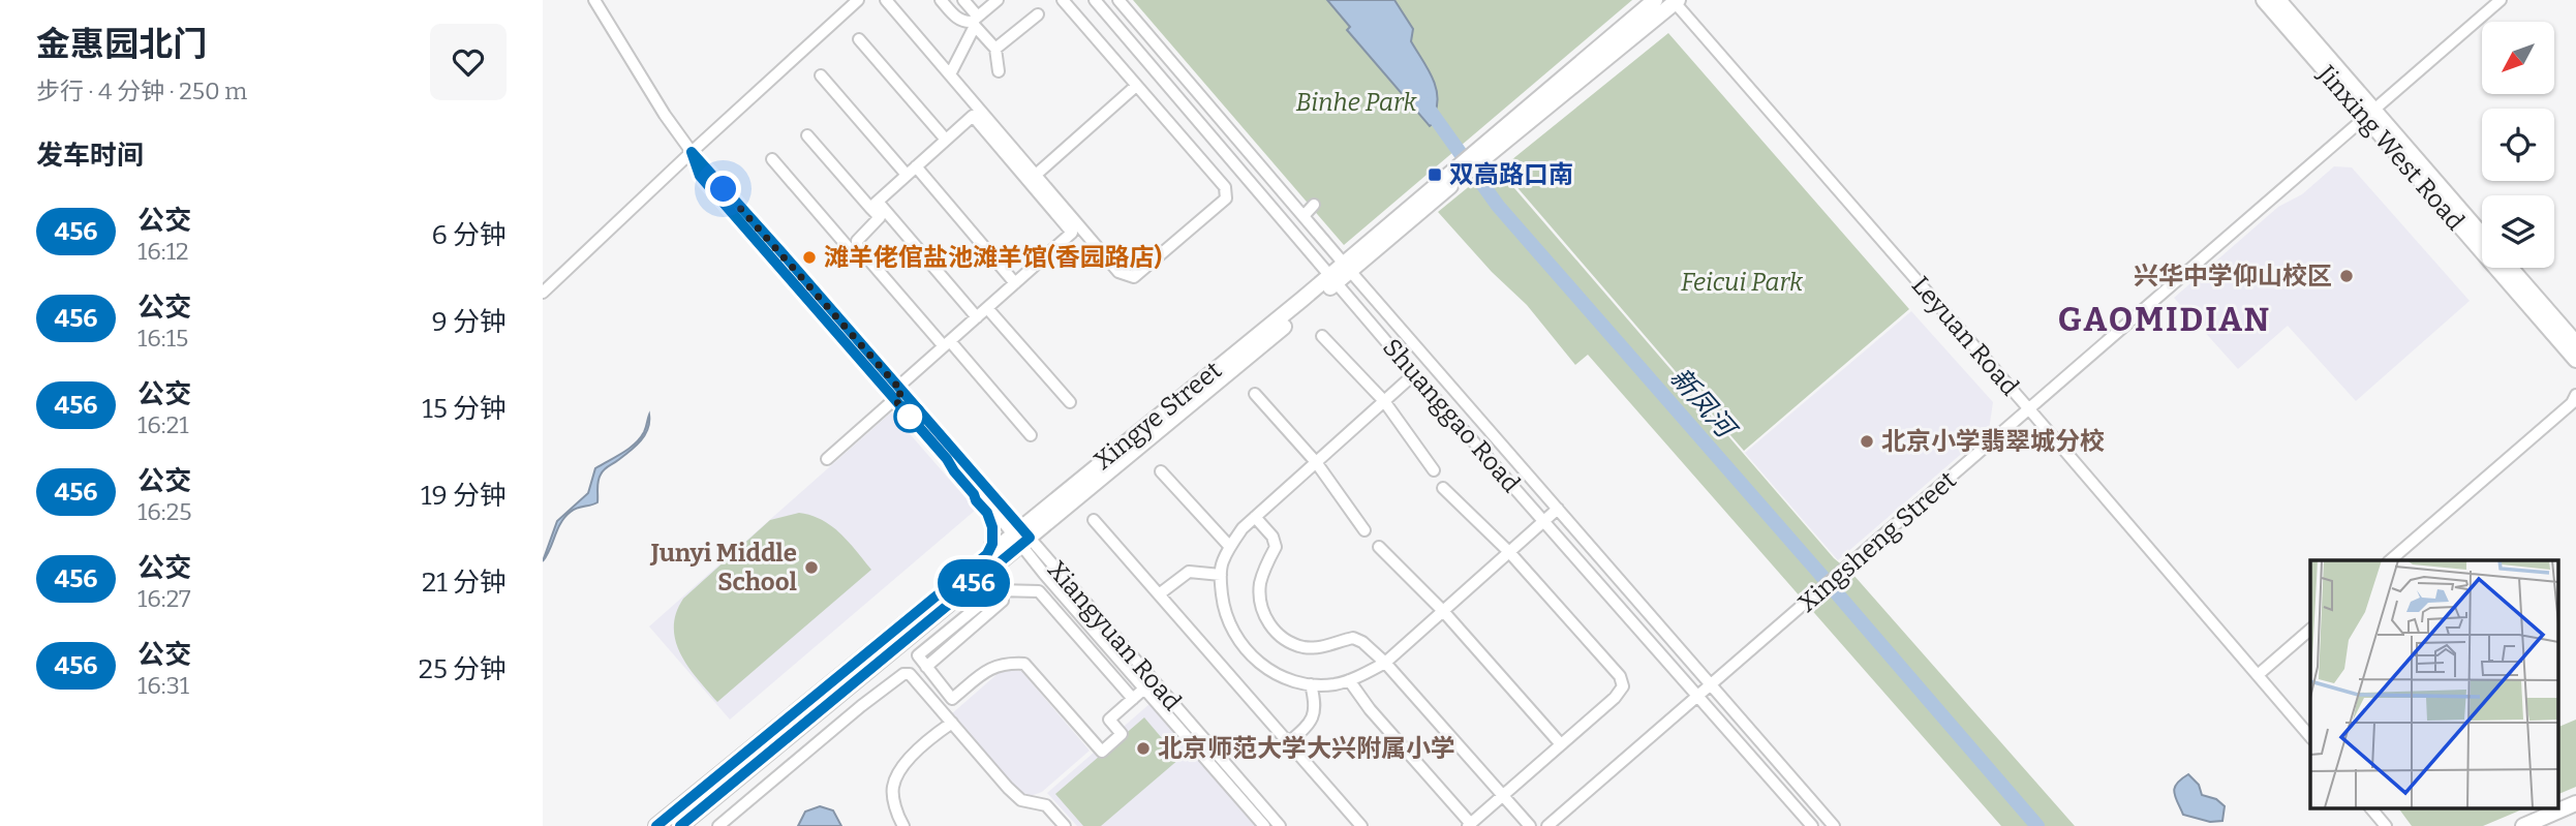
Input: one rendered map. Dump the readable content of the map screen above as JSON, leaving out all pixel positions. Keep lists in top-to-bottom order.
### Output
{
  "streets": {
    "main road": ["Jinxing West Road", "Xingye Street"],
    "street": [
      "Leyuan Road",
      "Shuanggao Road",
      "Xingsheng Street",
      "Xiangyuan Road"
    ]
  },
  "crossings": [
    ["Jinxing West Road", "Xingsheng Street"],
    ["Leyuan Road", "Xingye Street"],
    ["Leyuan Road", "Xingsheng Street"],
    ["Xingye Street", "Shuanggao Road"],
    ["Xingye Street", "Xiangyuan Road"],
    ["Shuanggao Road", "Xingsheng Street"]
  ],
  "districts": ["GAOMIDIAN"],
  "water": ["新凤河"],
  "parks": ["Binhe Park", "Feicui Park"],
  "places": {
    "transit": ["双高路口南"],
    "other": [
      "滩羊佬倌盐池滩羊馆(香园路店)",
      "兴华中学仰山校区",
      "北京小学翡翠城分校",
      "Junyi Middle School",
      "北京师范大学大兴附属小学"
    ]
  },
  "lines": ["bus line 456"],
  "north": "bottom left",
  "page": {
    "heading": [
      ["金惠园北门", "步行 · 4 分钟 · 250 m"],
      "发车时间"
    ],
    "on_map": "456",
    "list": [
      {
        "mark": "456",
        "name": "公交",
        "note": "16:12",
        "value": "6 分钟"
      },
      {
        "mark": "456",
        "name": "公交",
        "note": "16:15",
        "value": "9 分钟"
      },
      {
        "mark": "456",
        "name": "公交",
        "note": "16:21",
        "value": "15 分钟"
      },
      {
        "mark": "456",
        "name": "公交",
        "note": "16:25",
        "value": "19 分钟"
      },
      {
        "mark": "456",
        "name": "公交",
        "note": "16:27",
        "value": "21 分钟"
      },
      {
        "mark": "456",
        "name": "公交",
        "note": "16:31",
        "value": "25 分钟"
      }
    ]
  }
}
